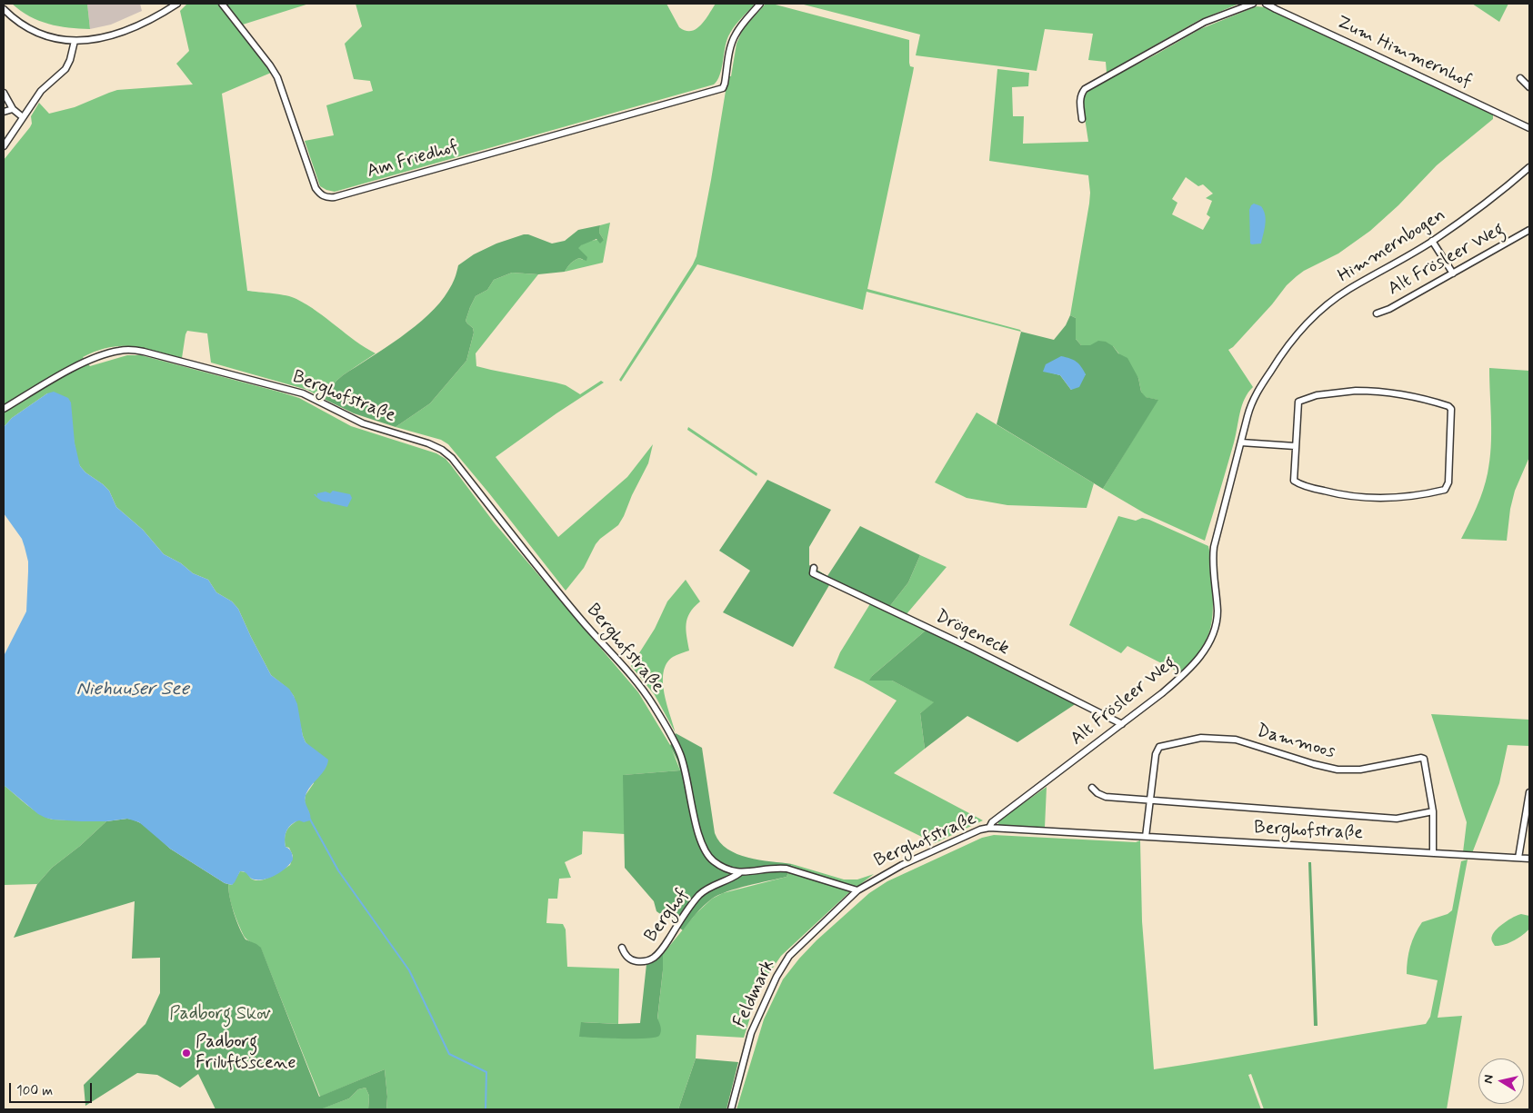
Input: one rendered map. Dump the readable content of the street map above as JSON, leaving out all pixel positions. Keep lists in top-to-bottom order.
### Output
{
  "streets": {
    "street": [
      "Zum Himmernhof",
      "Am Friedhof",
      "Himmernbogen",
      "Alt Frösleer Weg",
      "Berghofstraße",
      "Drögeneck",
      "Dammoos",
      "Berghof",
      "Feldmark"
    ]
  },
  "crossings": [
    ["Himmernbogen", "Alt Frösleer Weg"],
    ["Alt Frösleer Weg", "Berghofstraße"],
    ["Alt Frösleer Weg", "Drögeneck"],
    ["Berghofstraße", "Dammoos"],
    ["Berghofstraße", "Berghof"],
    ["Berghofstraße", "Feldmark"]
  ],
  "water": ["Niehuuser See"],
  "parks": ["Padborg Skov"],
  "places": ["Padborg Friluftsscene"],
  "scale_bar": "100 m",
  "north": "left"
}
